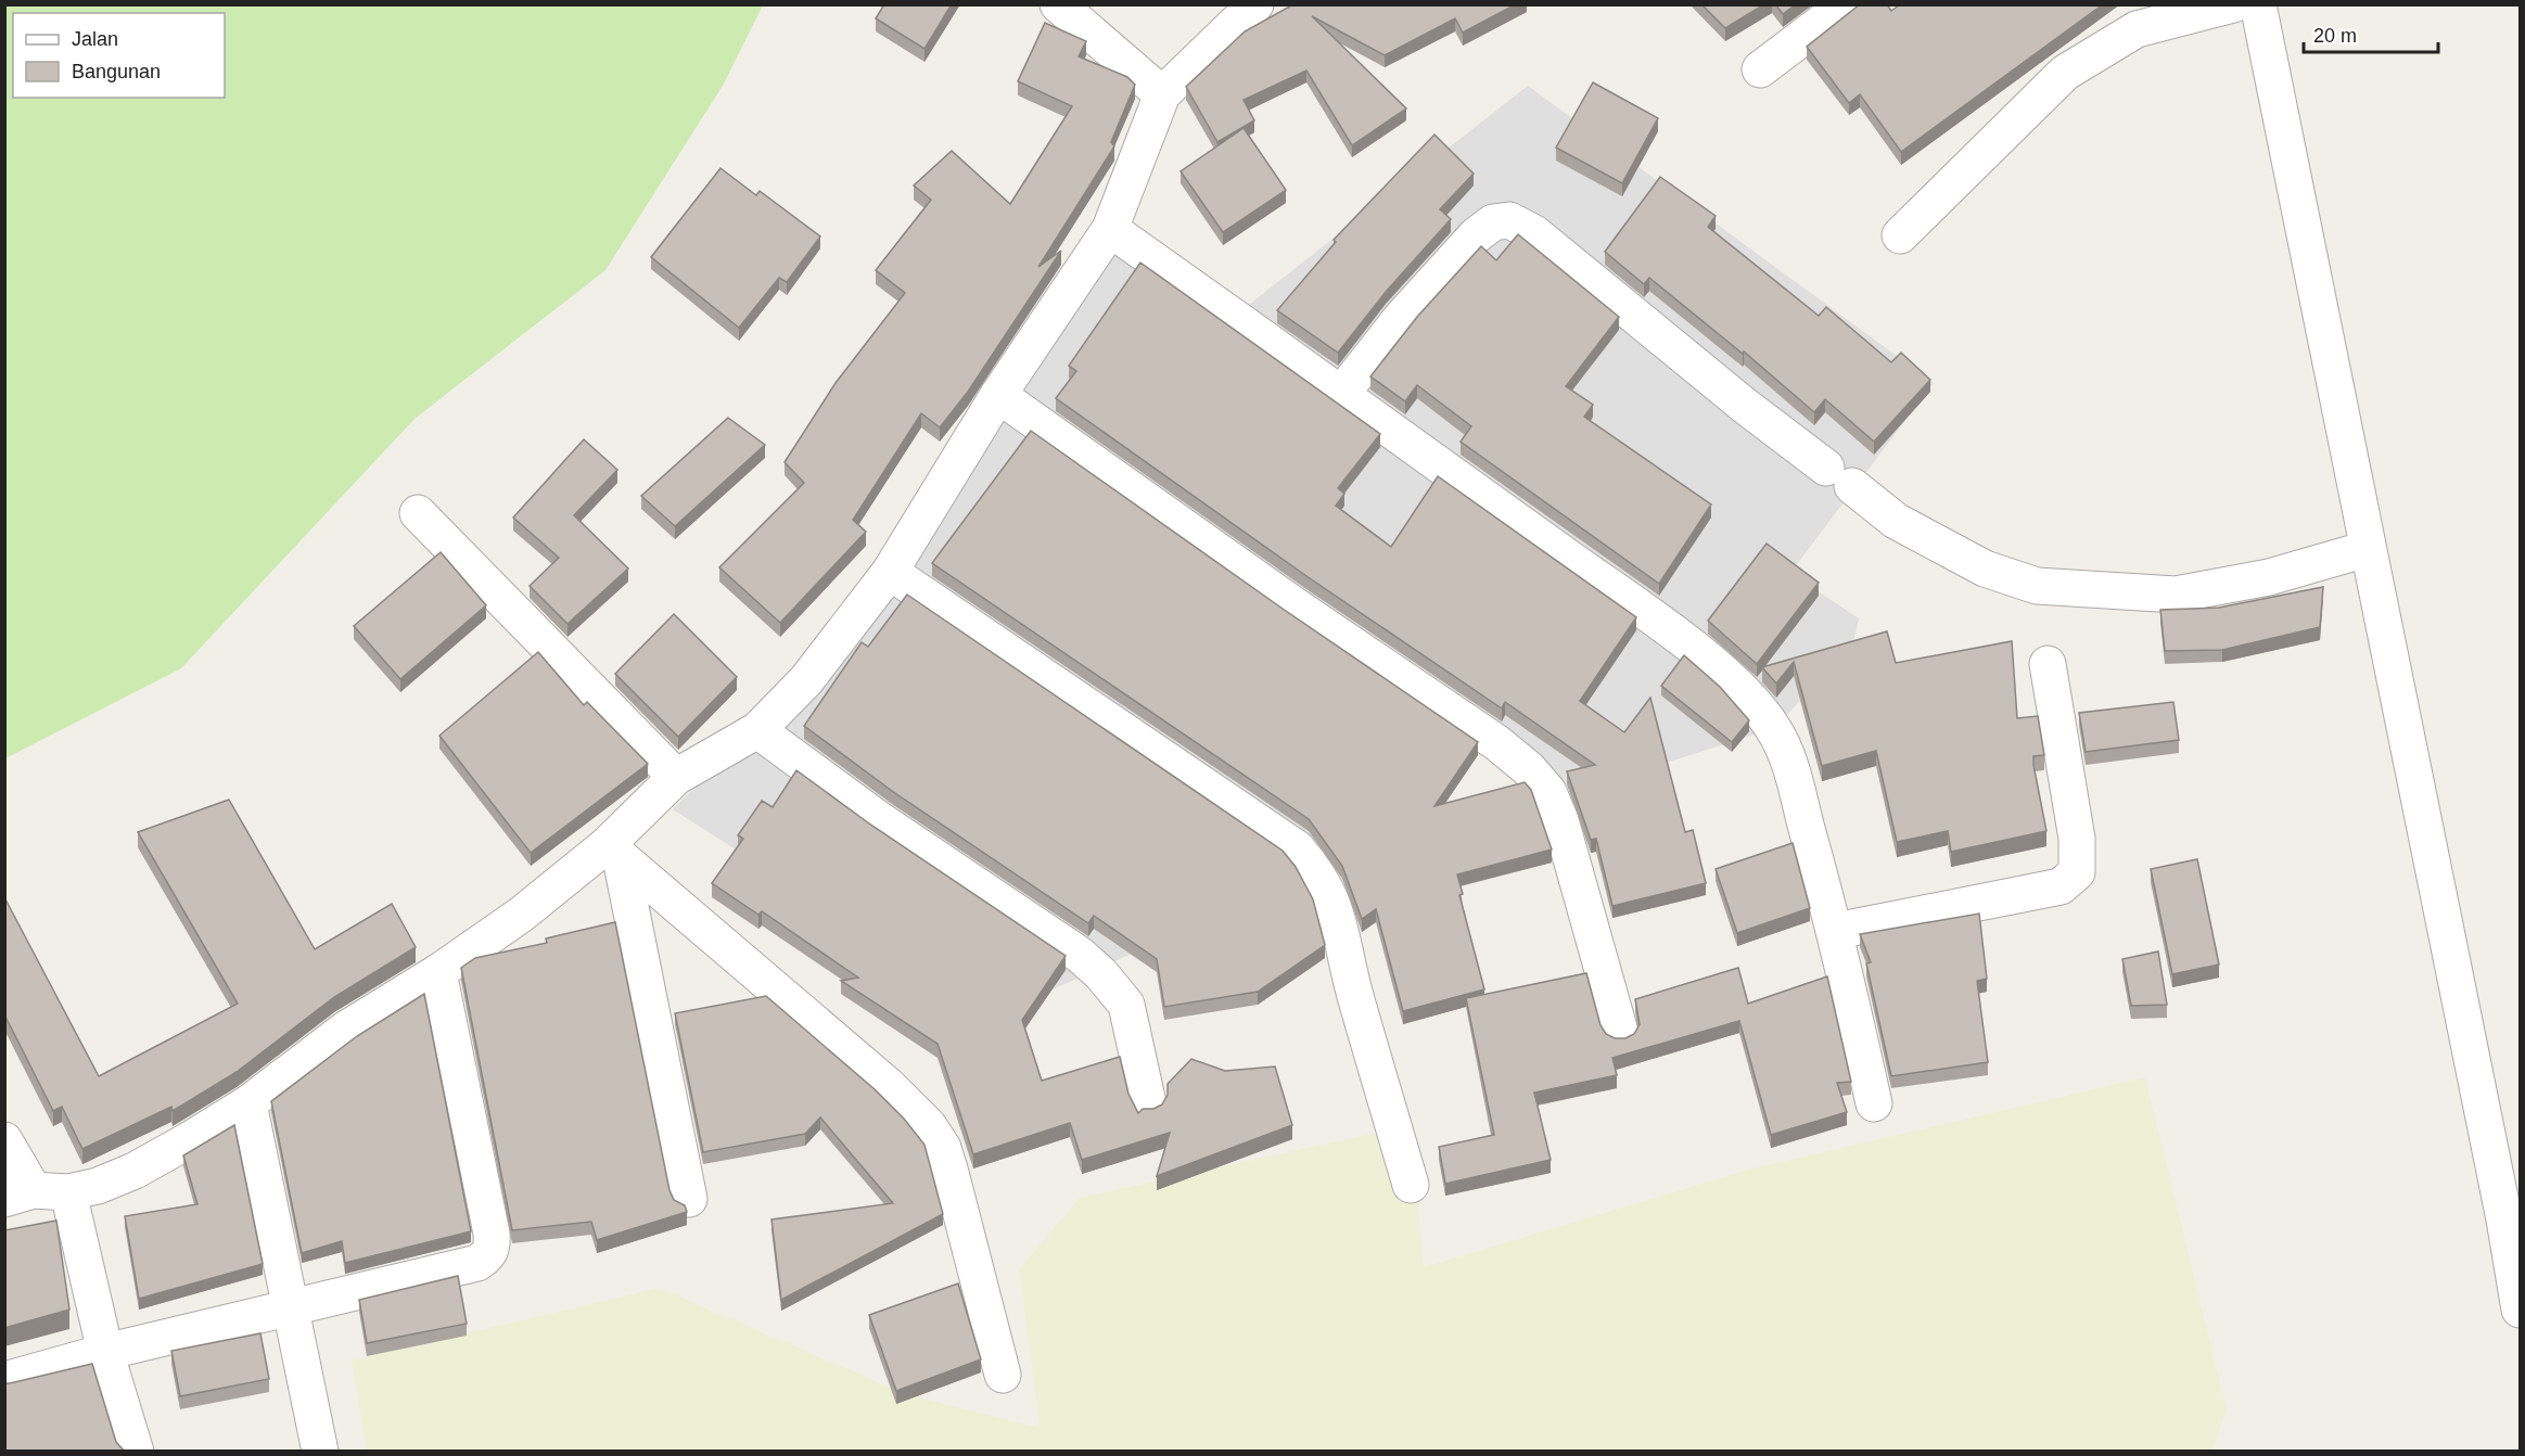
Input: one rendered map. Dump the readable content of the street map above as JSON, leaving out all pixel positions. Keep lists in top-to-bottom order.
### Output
{
  "legend": ["Jalan", "Bangunan"],
  "scale_bar": "20 m"
}
